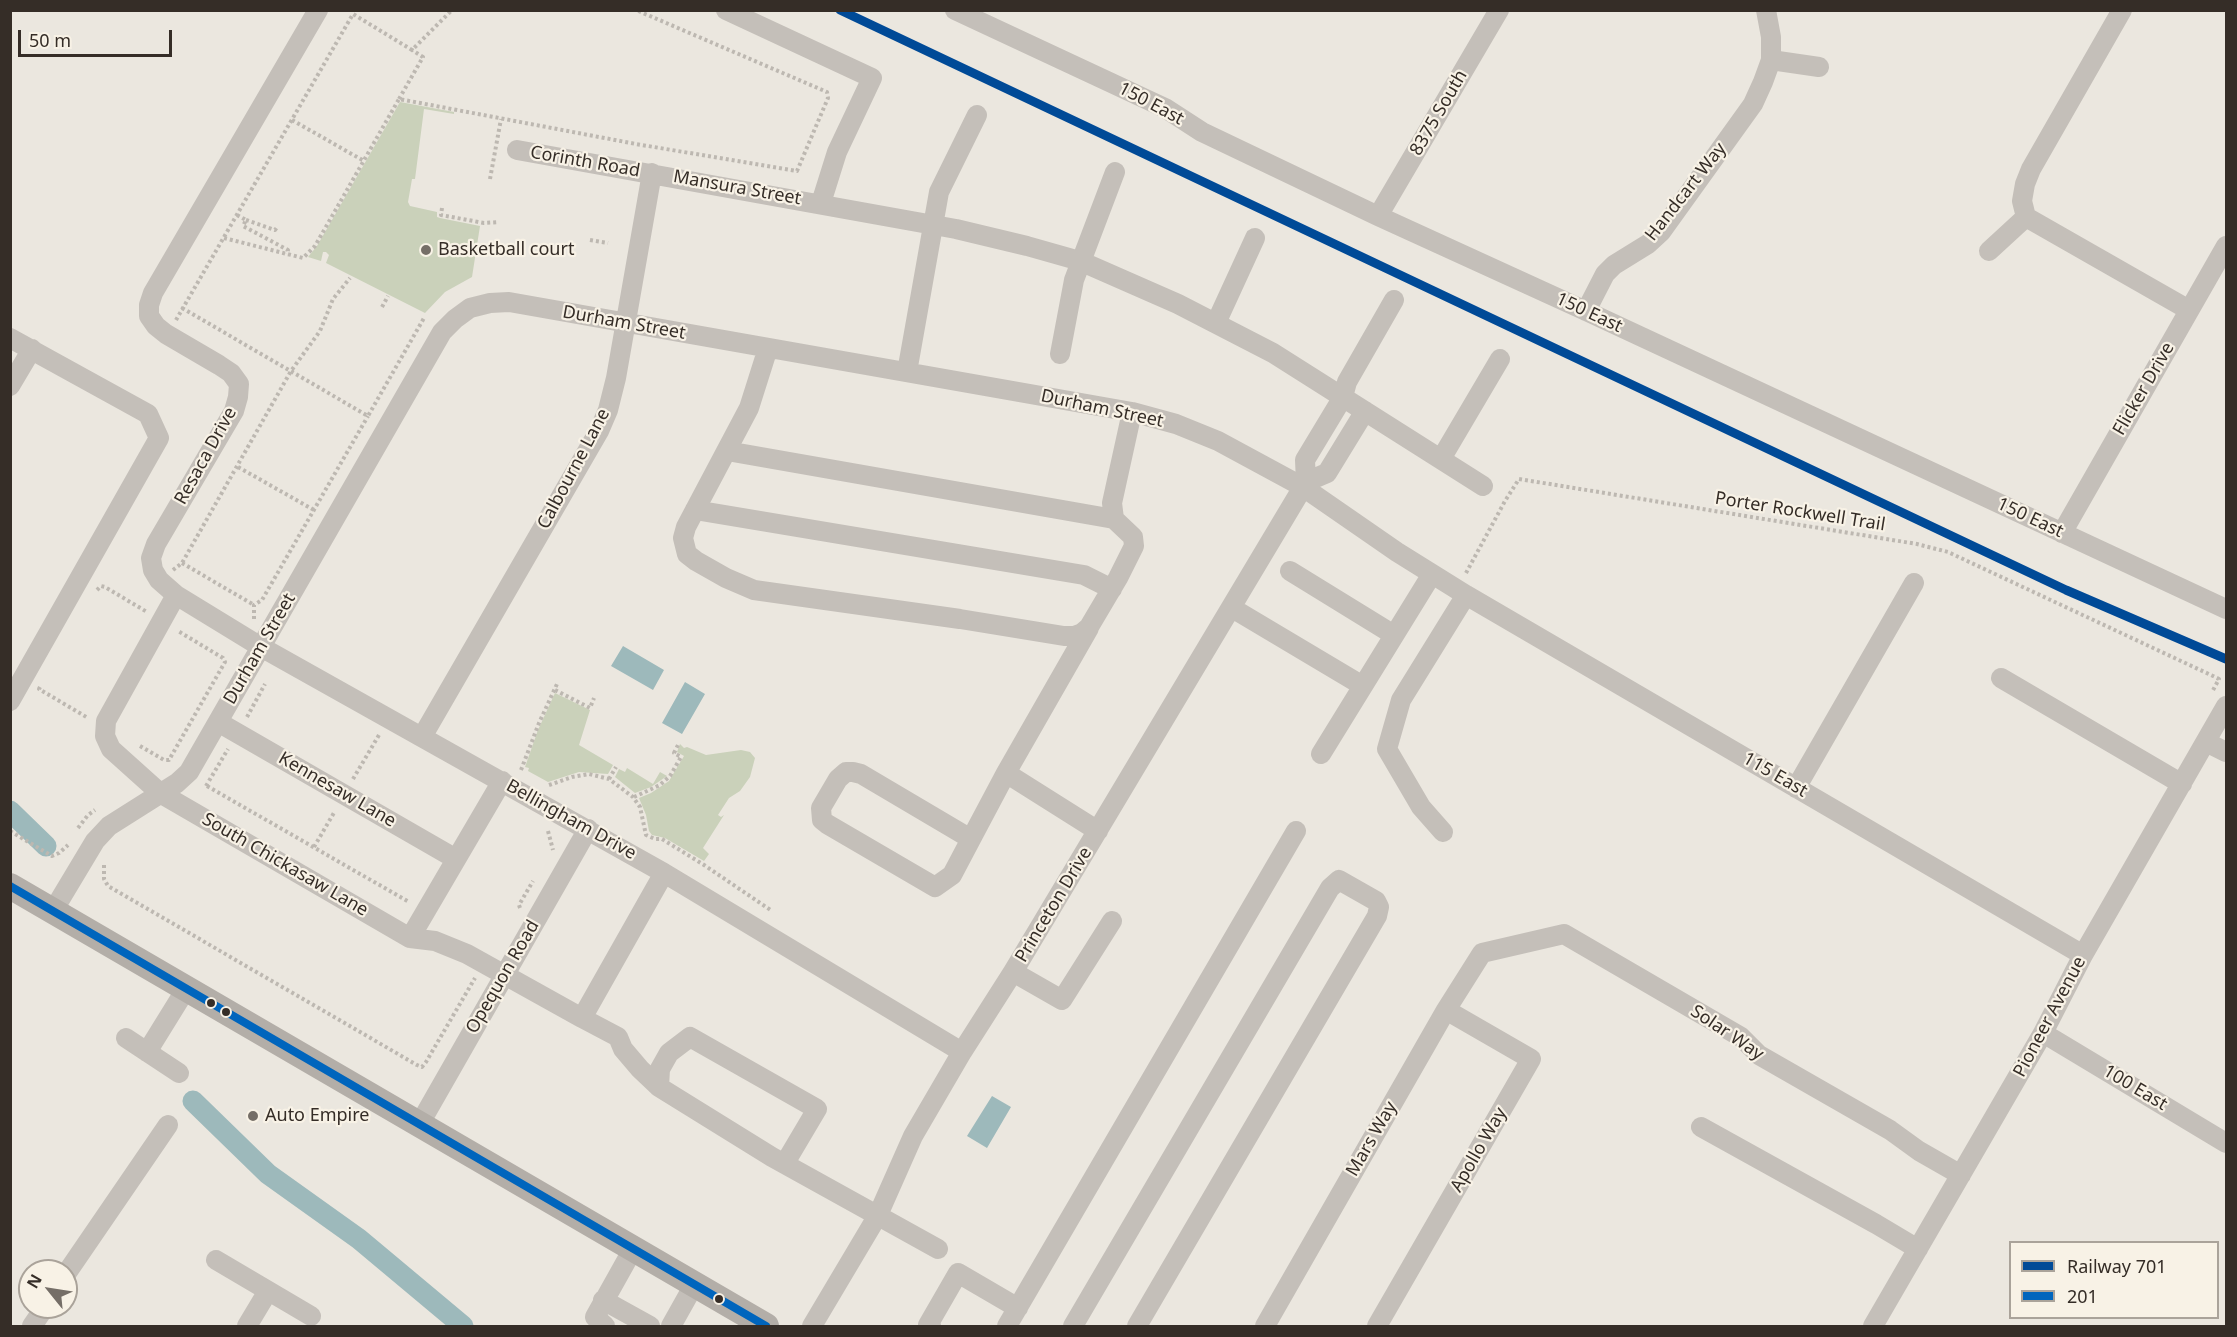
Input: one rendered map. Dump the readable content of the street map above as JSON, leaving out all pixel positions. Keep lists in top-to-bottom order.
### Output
{
  "streets": {
    "street": [
      "150 East",
      "8375 South",
      "Corinth Road",
      "Mansura Street",
      "Handcart Way",
      "Durham Street",
      "Flicker Drive",
      "Resaca Drive",
      "Calbourne Lane",
      "115 East",
      "Kennesaw Lane",
      "Bellingham Drive",
      "South Chickasaw Lane",
      "Princeton Drive",
      "Opequon Road",
      "Pioneer Avenue",
      "Solar Way",
      "100 East",
      "Mars Way",
      "Apollo Way"
    ],
    "path": ["Porter Rockwell Trail"]
  },
  "crossings": [
    ["150 East", "8375 South"],
    ["150 East", "Handcart Way"],
    ["150 East", "Flicker Drive"],
    ["Corinth Road", "Mansura Street"],
    ["Corinth Road", "Calbourne Lane"],
    ["Mansura Street", "Calbourne Lane"],
    ["Durham Street", "Calbourne Lane"],
    ["Durham Street", "Porter Rockwell Trail"],
    ["Durham Street", "115 East"],
    ["Durham Street", "Kennesaw Lane"],
    ["Durham Street", "Bellingham Drive"],
    ["Durham Street", "South Chickasaw Lane"],
    ["Durham Street", "Princeton Drive"],
    ["Resaca Drive", "Bellingham Drive"],
    ["Calbourne Lane", "Bellingham Drive"],
    ["Porter Rockwell Trail", "115 East"],
    ["115 East", "Pioneer Avenue"],
    ["Bellingham Drive", "Princeton Drive"],
    ["Bellingham Drive", "Opequon Road"],
    ["Pioneer Avenue", "Solar Way"],
    ["Pioneer Avenue", "100 East"],
    ["Solar Way", "Mars Way"],
    ["Mars Way", "Apollo Way"]
  ],
  "places": ["Basketball court", "Auto Empire"],
  "lines": ["rail line 701", "transit line 201"],
  "legend": ["Railway 701", "201"],
  "scale_bar": "50 m",
  "north": "top left"
}
